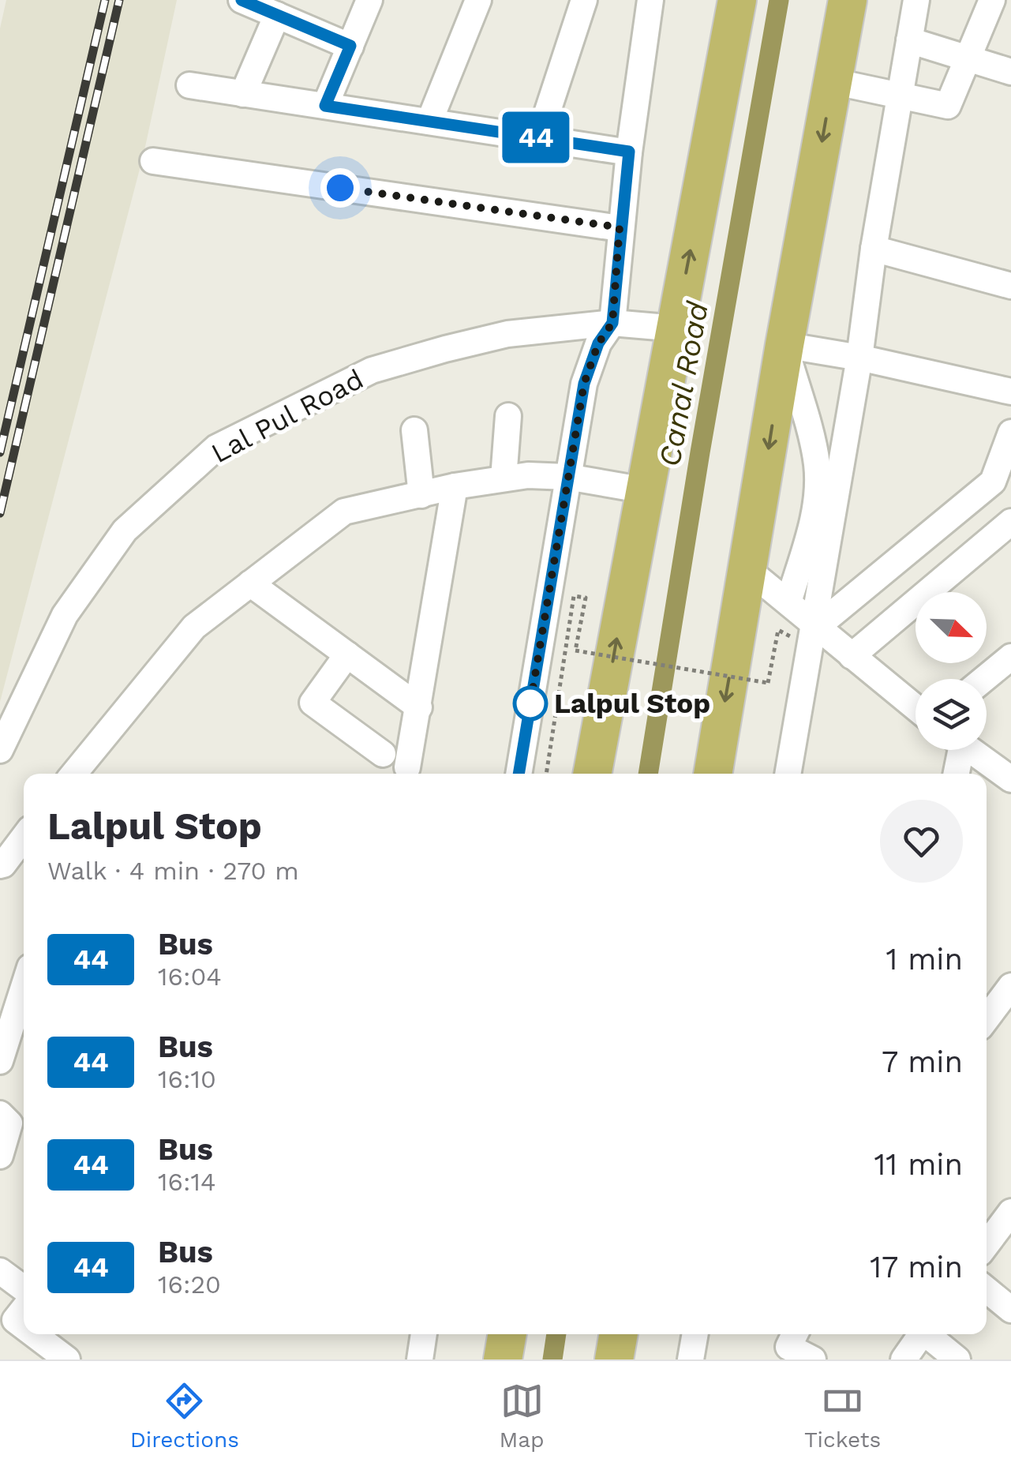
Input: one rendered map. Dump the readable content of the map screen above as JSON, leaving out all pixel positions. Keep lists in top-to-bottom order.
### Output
{
  "streets": {
    "street": ["Lal Pul Road"]
  },
  "water": ["Canal Road"],
  "places": ["Lalpul Stop"],
  "lines": ["bus line 44"],
  "north": "bottom right",
  "page": {
    "on_map": "44",
    "heading": ["Lalpul Stop", "Walk · 4 min · 270 m"],
    "list": [
      {
        "mark": "44",
        "name": "Bus",
        "note": "16:04",
        "value": "1 min"
      },
      {
        "mark": "44",
        "name": "Bus",
        "note": "16:10",
        "value": "7 min"
      },
      {
        "mark": "44",
        "name": "Bus",
        "note": "16:14",
        "value": "11 min"
      },
      {
        "mark": "44",
        "name": "Bus",
        "note": "16:20",
        "value": "17 min"
      }
    ],
    "tabs": ["Directions", "Map", "Tickets"]
  }
}
